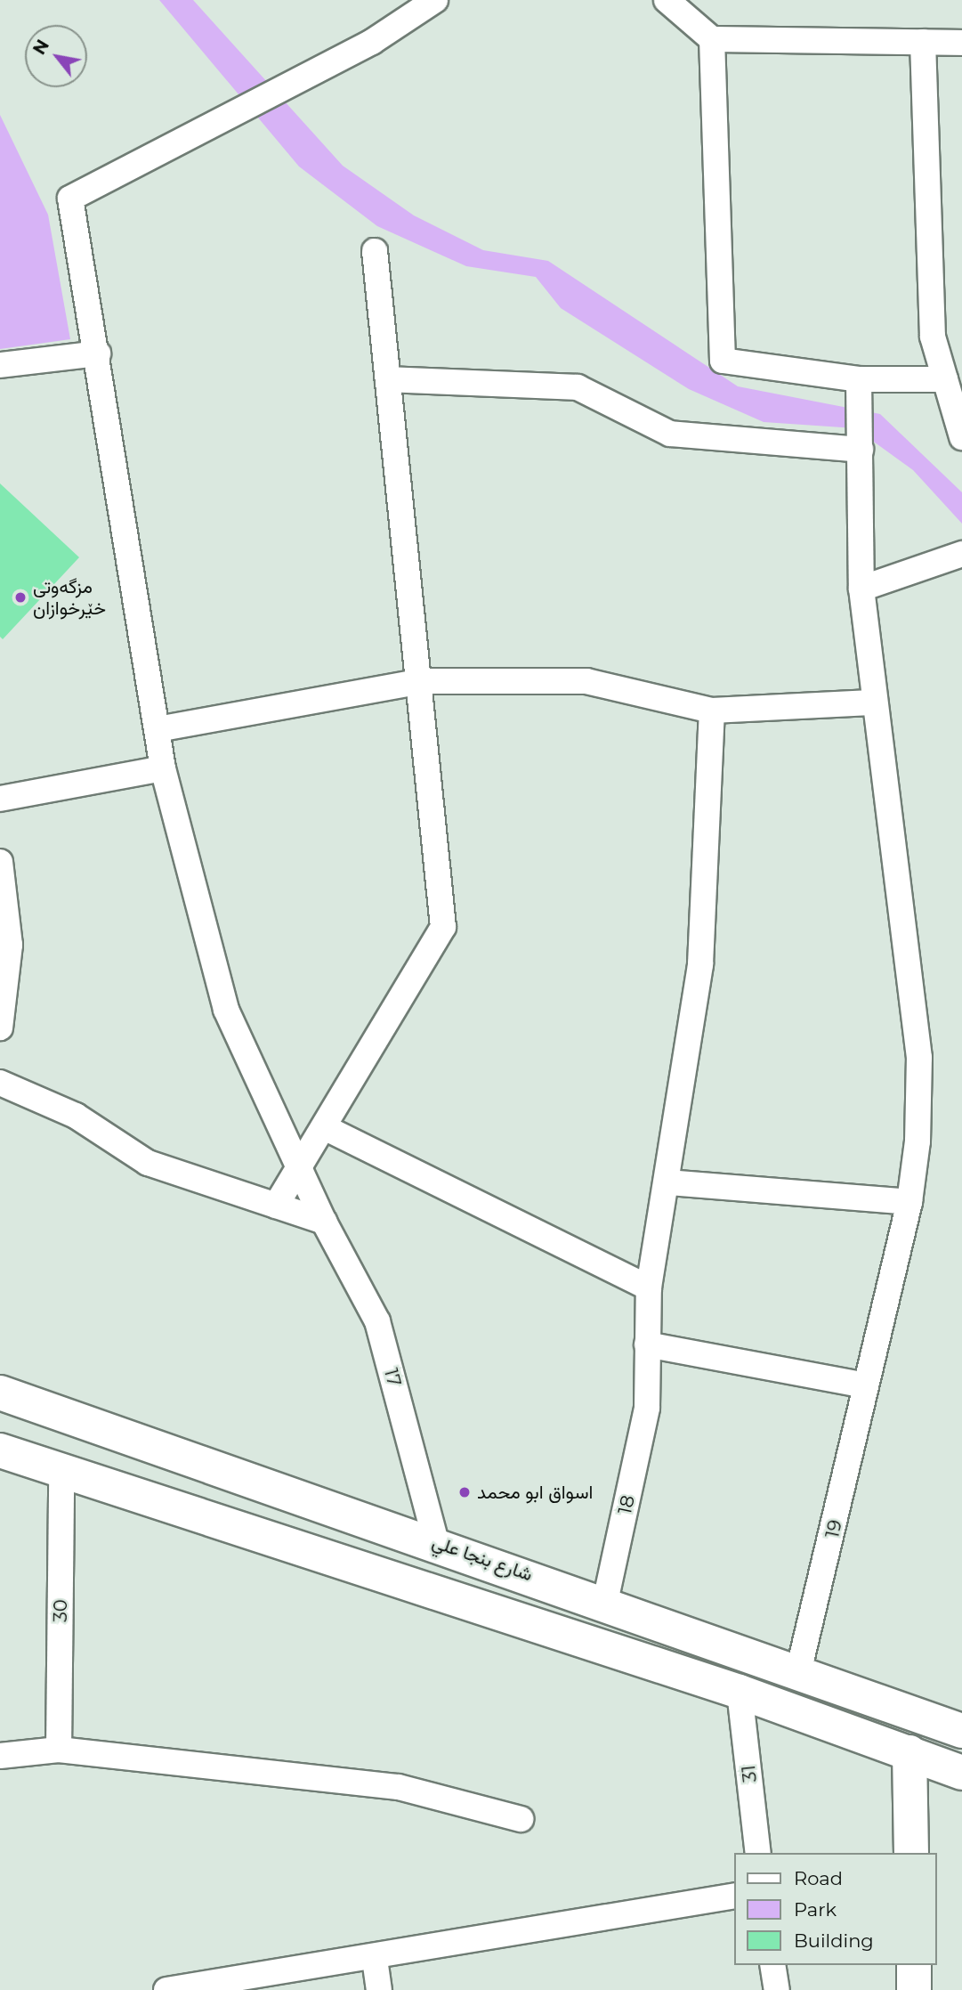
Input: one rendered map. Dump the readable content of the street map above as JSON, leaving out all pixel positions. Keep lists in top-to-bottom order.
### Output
{
  "streets": {
    "main road": ["شارع بنجا علي"],
    "street": [
      "17",
      "18",
      "19",
      "30",
      "31"
    ]
  },
  "crossings": [
    ["17", "شارع بنجا علي"],
    ["18", "شارع بنجا علي"],
    ["19", "شارع بنجا علي"]
  ],
  "places": ["مزگەوتی خێرخوازان", "اسواق ابو محمد"],
  "legend": ["Road", "Park", "Building"],
  "north": "top left"
}
